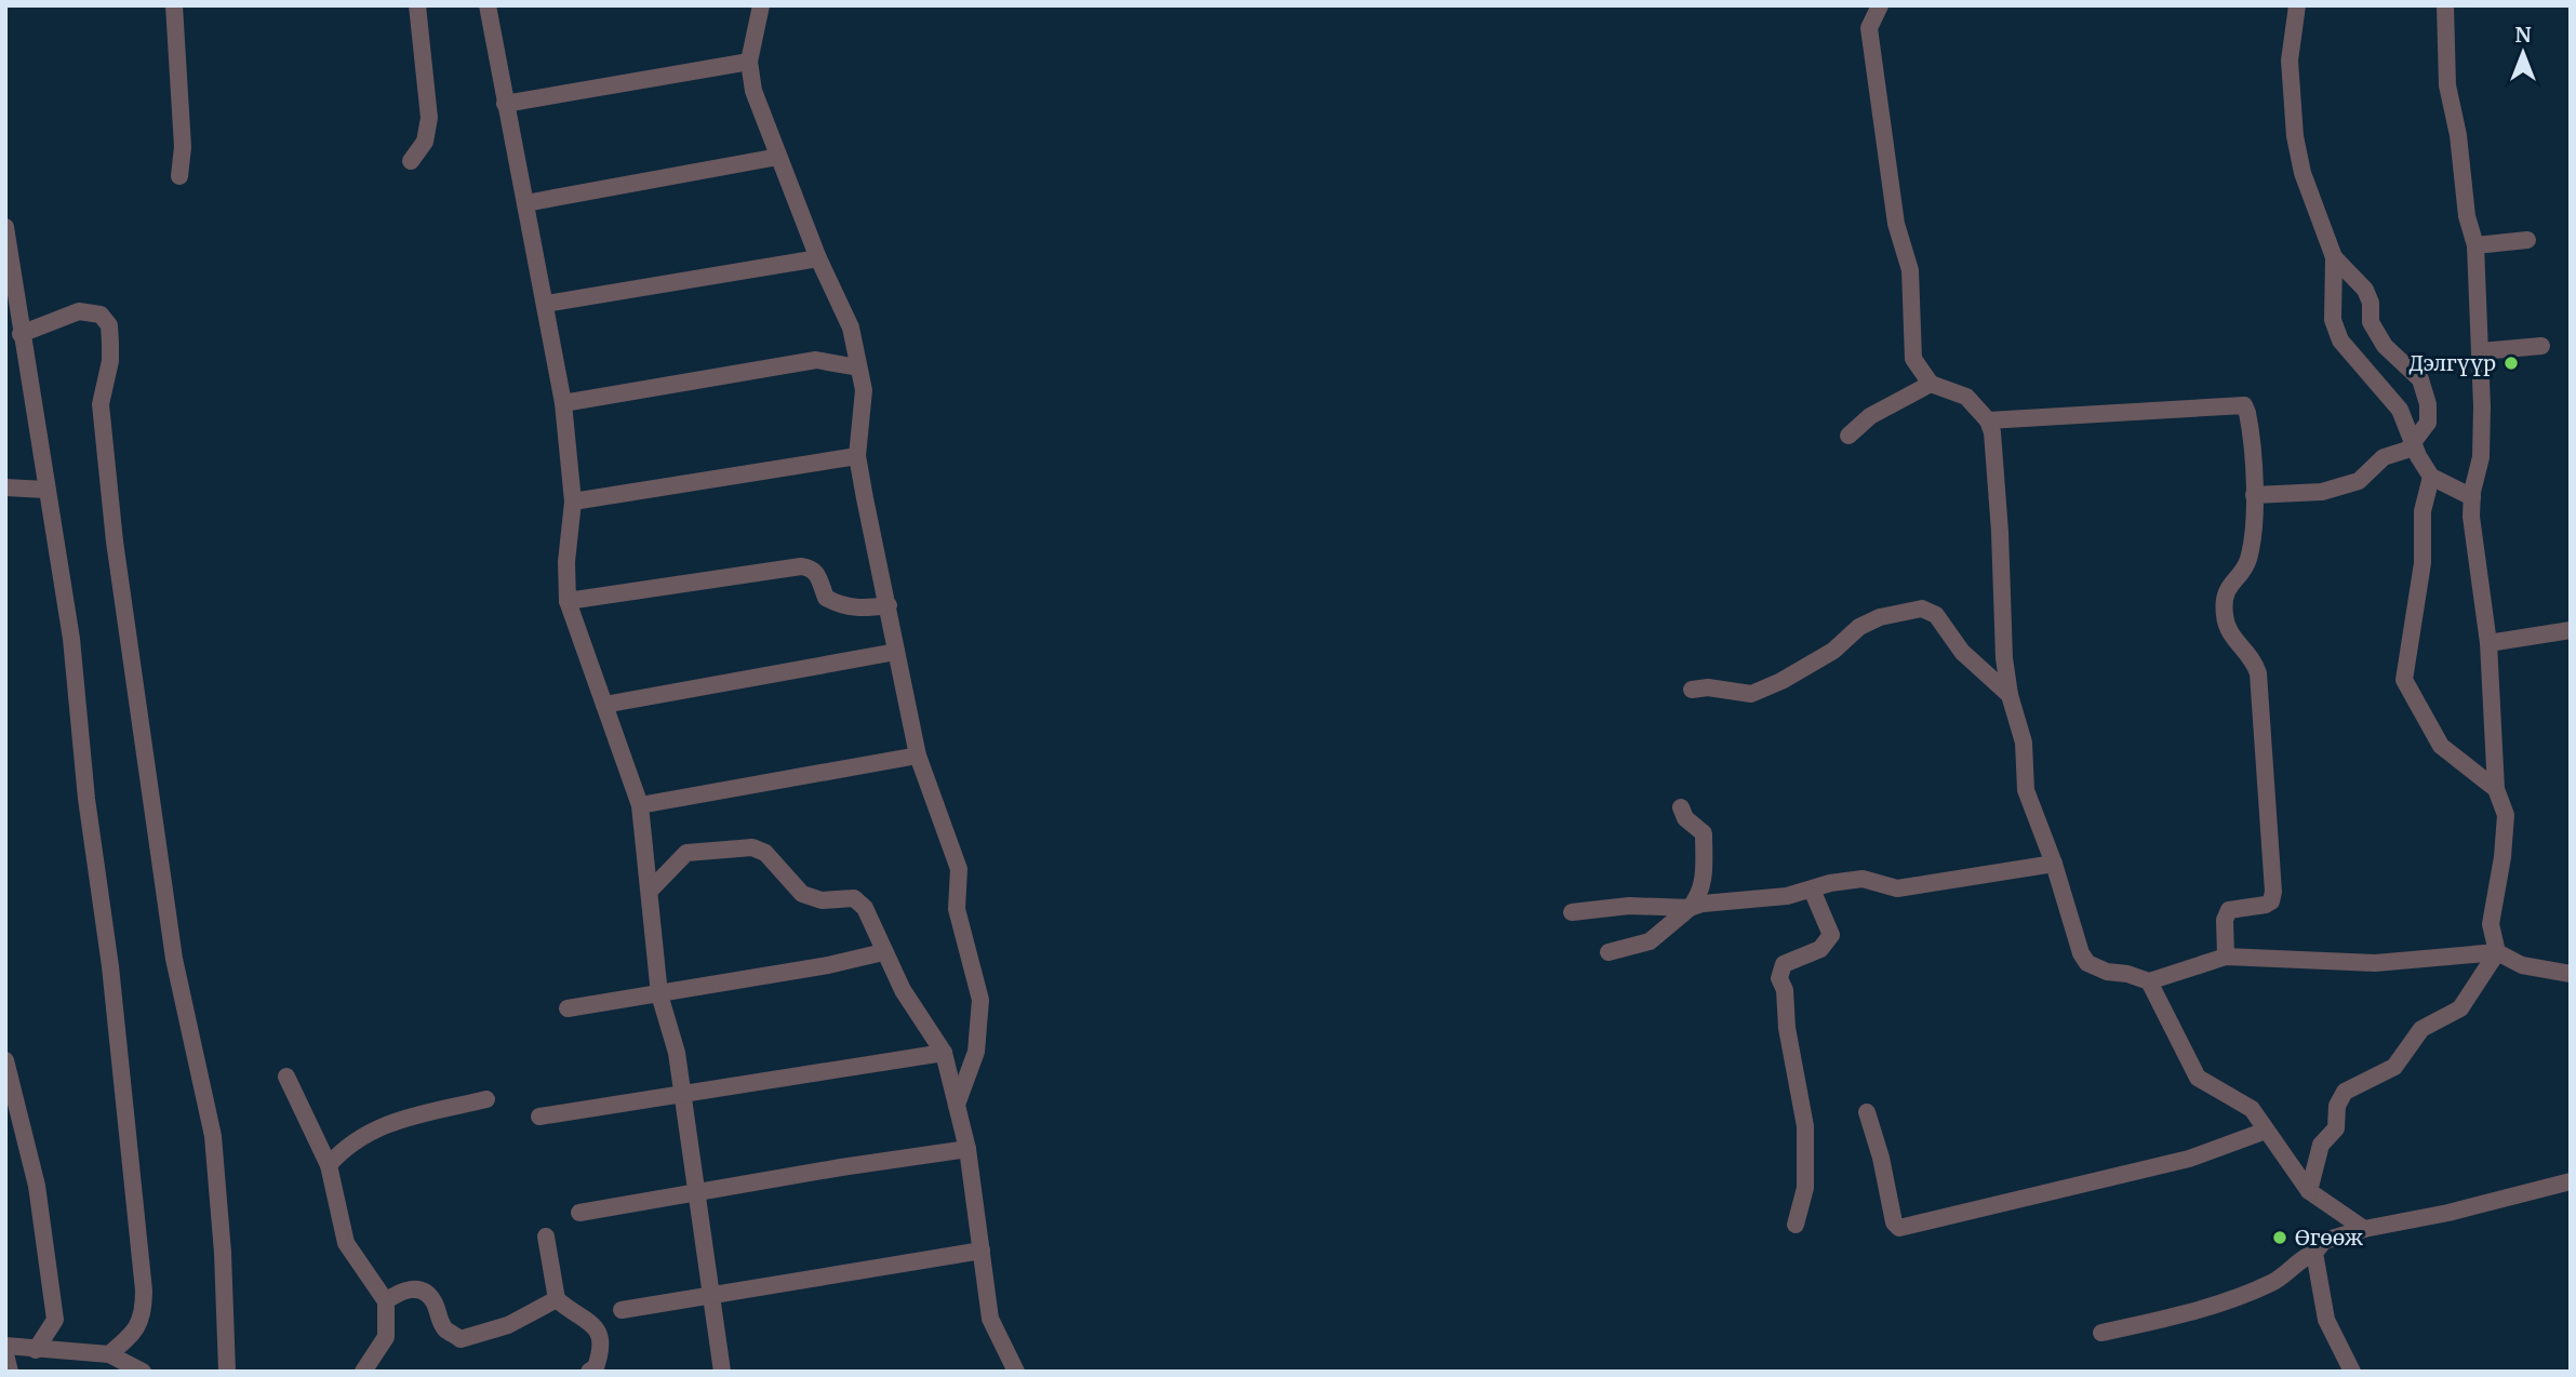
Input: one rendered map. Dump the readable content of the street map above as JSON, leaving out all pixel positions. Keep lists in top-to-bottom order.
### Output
{
  "places": ["Дэлгүүр", "Өгөөж"],
  "north": "top"
}
